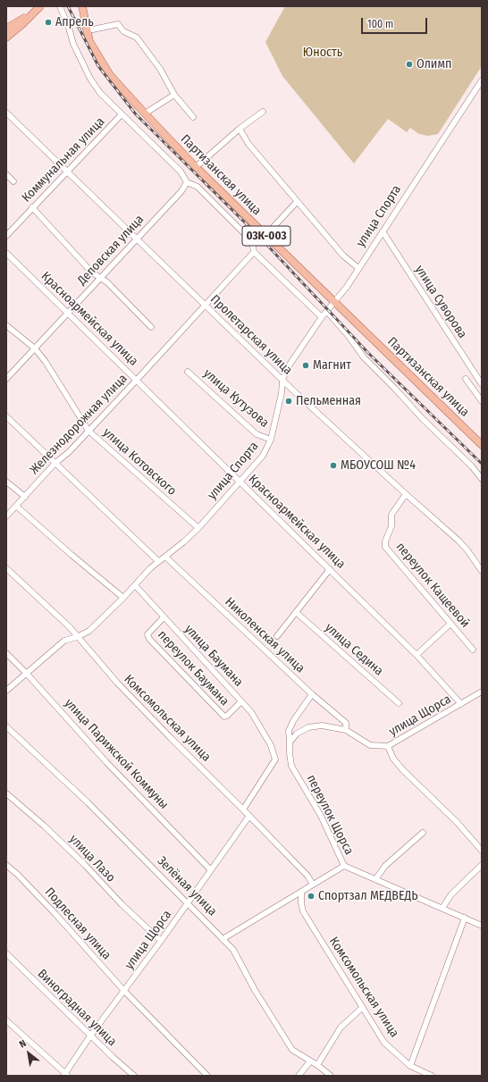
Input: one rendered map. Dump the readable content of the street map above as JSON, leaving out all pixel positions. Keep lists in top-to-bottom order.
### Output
{
  "streets": {
    "main road": ["Партизанская улица", "03К-003"],
    "street": [
      "Коммунальная улица",
      "улица Спорта",
      "Деповская улица",
      "улица Суворова",
      "Красноармейская улица",
      "Пролетарская улица",
      "улица Кутузова",
      "Железнодорожная улица",
      "улица Котовского",
      "переулок Кащеевой",
      "Николенская улица",
      "улица Седина",
      "улица Баумана",
      "переулок Баумана",
      "улица Щорса",
      "Комсомольская улица",
      "улица Парижской Коммуны",
      "переулок Щорса",
      "улица Лазо",
      "Зелёная улица",
      "Подлесная улица",
      "Виноградная улица"
    ]
  },
  "crossings": [
    ["Коммунальная улица", "Партизанская улица"],
    ["Коммунальная улица", "Пролетарская улица"],
    ["Партизанская улица", "улица Спорта"],
    ["Партизанская улица", "Деповская улица"],
    ["Партизанская улица", "Железнодорожная улица"],
    ["улица Спорта", "улица Суворова"],
    ["улица Спорта", "Красноармейская улица"],
    ["улица Спорта", "Пролетарская улица"],
    ["улица Спорта", "улица Кутузова"],
    ["улица Спорта", "улица Котовского"],
    ["улица Спорта", "Николенская улица"],
    ["улица Спорта", "улица Баумана"],
    ["улица Спорта", "Комсомольская улица"],
    ["улица Спорта", "улица Парижской Коммуны"],
    ["Деповская улица", "Красноармейская улица"],
    ["Деповская улица", "Пролетарская улица"],
    ["Деповская улица", "улица Котовского"],
    ["Красноармейская улица", "Железнодорожная улица"],
    ["Красноармейская улица", "улица Щорса"],
    ["Пролетарская улица", "Железнодорожная улица"],
    ["Пролетарская улица", "переулок Кащеевой"],
    ["Железнодорожная улица", "улица Котовского"],
    ["Николенская улица", "улица Щорса"],
    ["улица Баумана", "переулок Баумана"],
    ["улица Баумана", "Комсомольская улица"],
    ["улица Щорса", "Комсомольская улица"],
    ["улица Щорса", "улица Парижской Коммуны"],
    ["улица Щорса", "переулок Щорса"],
    ["улица Щорса", "улица Лазо"],
    ["улица Щорса", "Зелёная улица"],
    ["улица Щорса", "Подлесная улица"],
    ["улица Щорса", "Виноградная улица"]
  ],
  "parks": ["Юность"],
  "places": [
    "Апрель",
    "Олимп",
    "Магнит",
    "Пельменная",
    "МБОУСОШ №4",
    "Спортзал МЕДВЕДЬ"
  ],
  "scale_bar": "100 m",
  "north": "top left"
}
